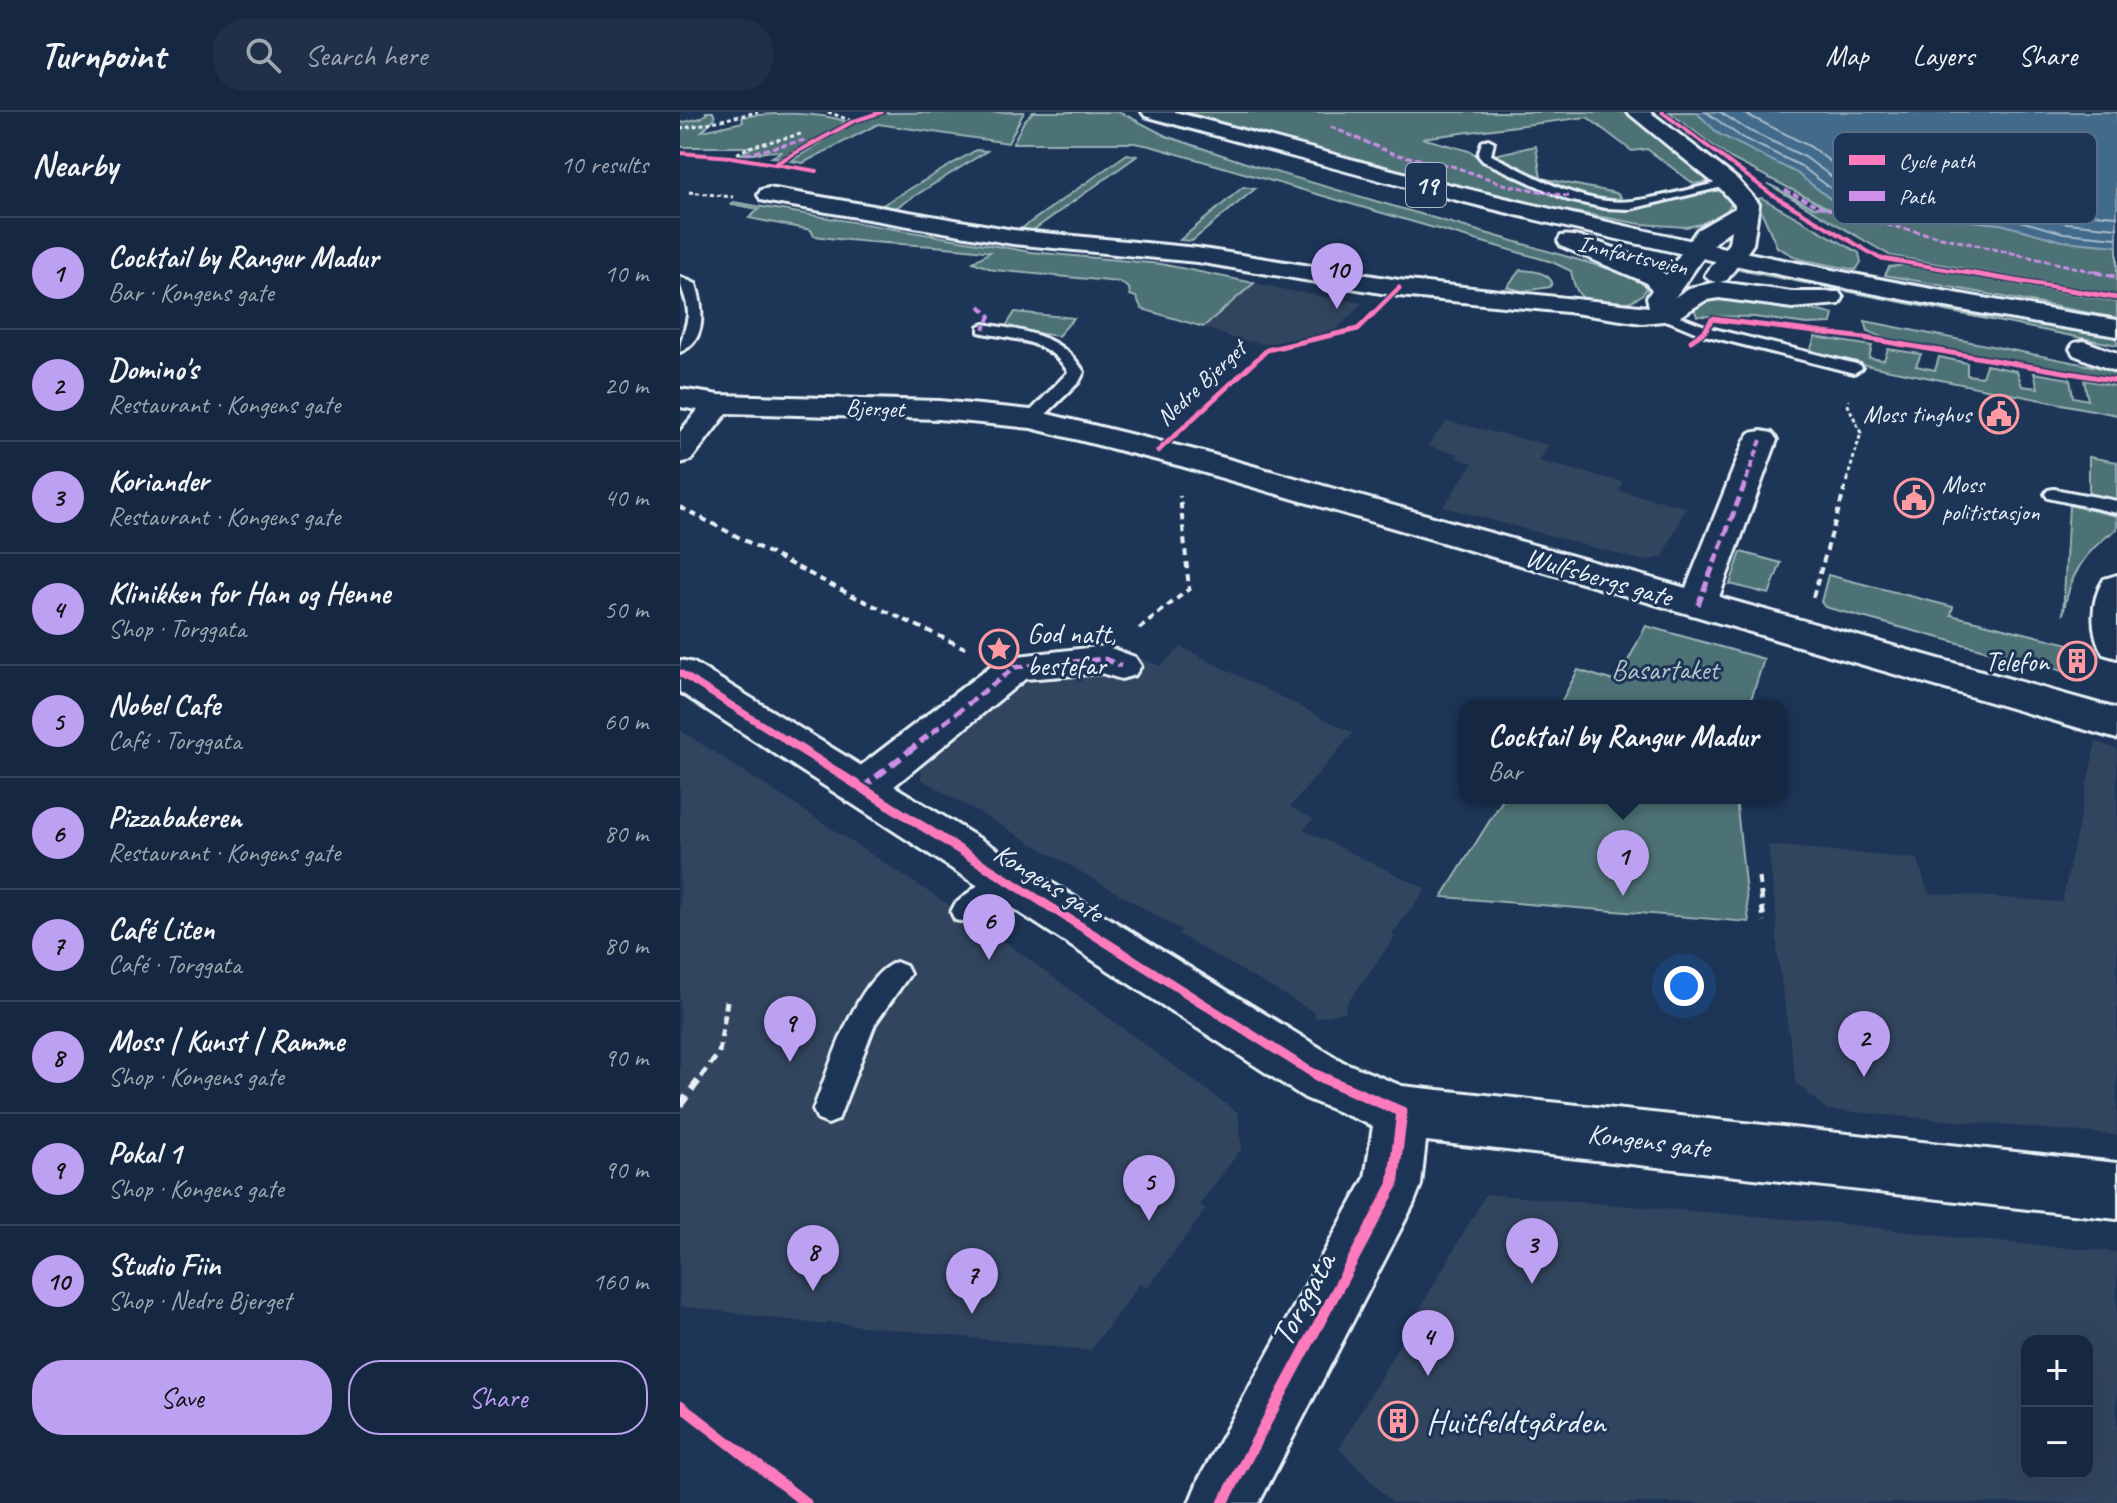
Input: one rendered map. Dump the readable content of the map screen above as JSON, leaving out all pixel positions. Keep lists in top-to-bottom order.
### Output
{
  "streets": {
    "main road": [
      "19",
      "Innfartsveien",
      "Bjerget",
      "Wulfsbergs gate",
      "Kongens gate",
      "Torggata"
    ],
    "cycle path": ["Nedre Bjerget"]
  },
  "crossings": [
    ["Bjerget", "Wulfsbergs gate"],
    ["Kongens gate", "Torggata"]
  ],
  "parks": ["Basartaket"],
  "places": {
    "public building": ["Moss tinghus", "Moss politistasjon"],
    "place": ["God natt, bestefar"],
    "building": ["Telefon", "Huitfeldtgården"]
  },
  "legend": ["Cycle path", "Path"],
  "page": {
    "header": "Turnpoint",
    "search": "Search here",
    "nav": ["Map", "Layers", "Share"],
    "heading": ["Nearby", "10 results"],
    "list": [
      {
        "mark": "1",
        "name": "Cocktail by Rangur Madur",
        "note": "Bar · Kongens gate",
        "value": "10 m"
      },
      {
        "mark": "2",
        "name": "Domino's",
        "note": "Restaurant · Kongens gate",
        "value": "20 m"
      },
      {
        "mark": "3",
        "name": "Koriander",
        "note": "Restaurant · Kongens gate",
        "value": "40 m"
      },
      {
        "mark": "4",
        "name": "Klinikken for Han og Henne",
        "note": "Shop · Torggata",
        "value": "50 m"
      },
      {
        "mark": "5",
        "name": "Nobel Cafe",
        "note": "Café · Torggata",
        "value": "60 m"
      },
      {
        "mark": "6",
        "name": "Pizzabakeren",
        "note": "Restaurant · Kongens gate",
        "value": "80 m"
      },
      {
        "mark": "7",
        "name": "Café Liten",
        "note": "Café · Torggata",
        "value": "80 m"
      },
      {
        "mark": "8",
        "name": "Moss | Kunst | Ramme",
        "note": "Shop · Kongens gate",
        "value": "90 m"
      },
      {
        "mark": "9",
        "name": "Pokal 1",
        "note": "Shop · Kongens gate",
        "value": "90 m"
      },
      {
        "mark": "10",
        "name": "Studio Fiin",
        "note": "Shop · Nedre Bjerget",
        "value": "160 m"
      }
    ],
    "pins": [
      "10",
      "1",
      "6",
      "9",
      "2",
      "5",
      "3",
      "8",
      "7",
      "4"
    ],
    "popup": ["Cocktail by Rangur Madur", "Bar"],
    "map_buttons": ["+", "−"],
    "buttons": ["Save", "Share"]
  }
}
